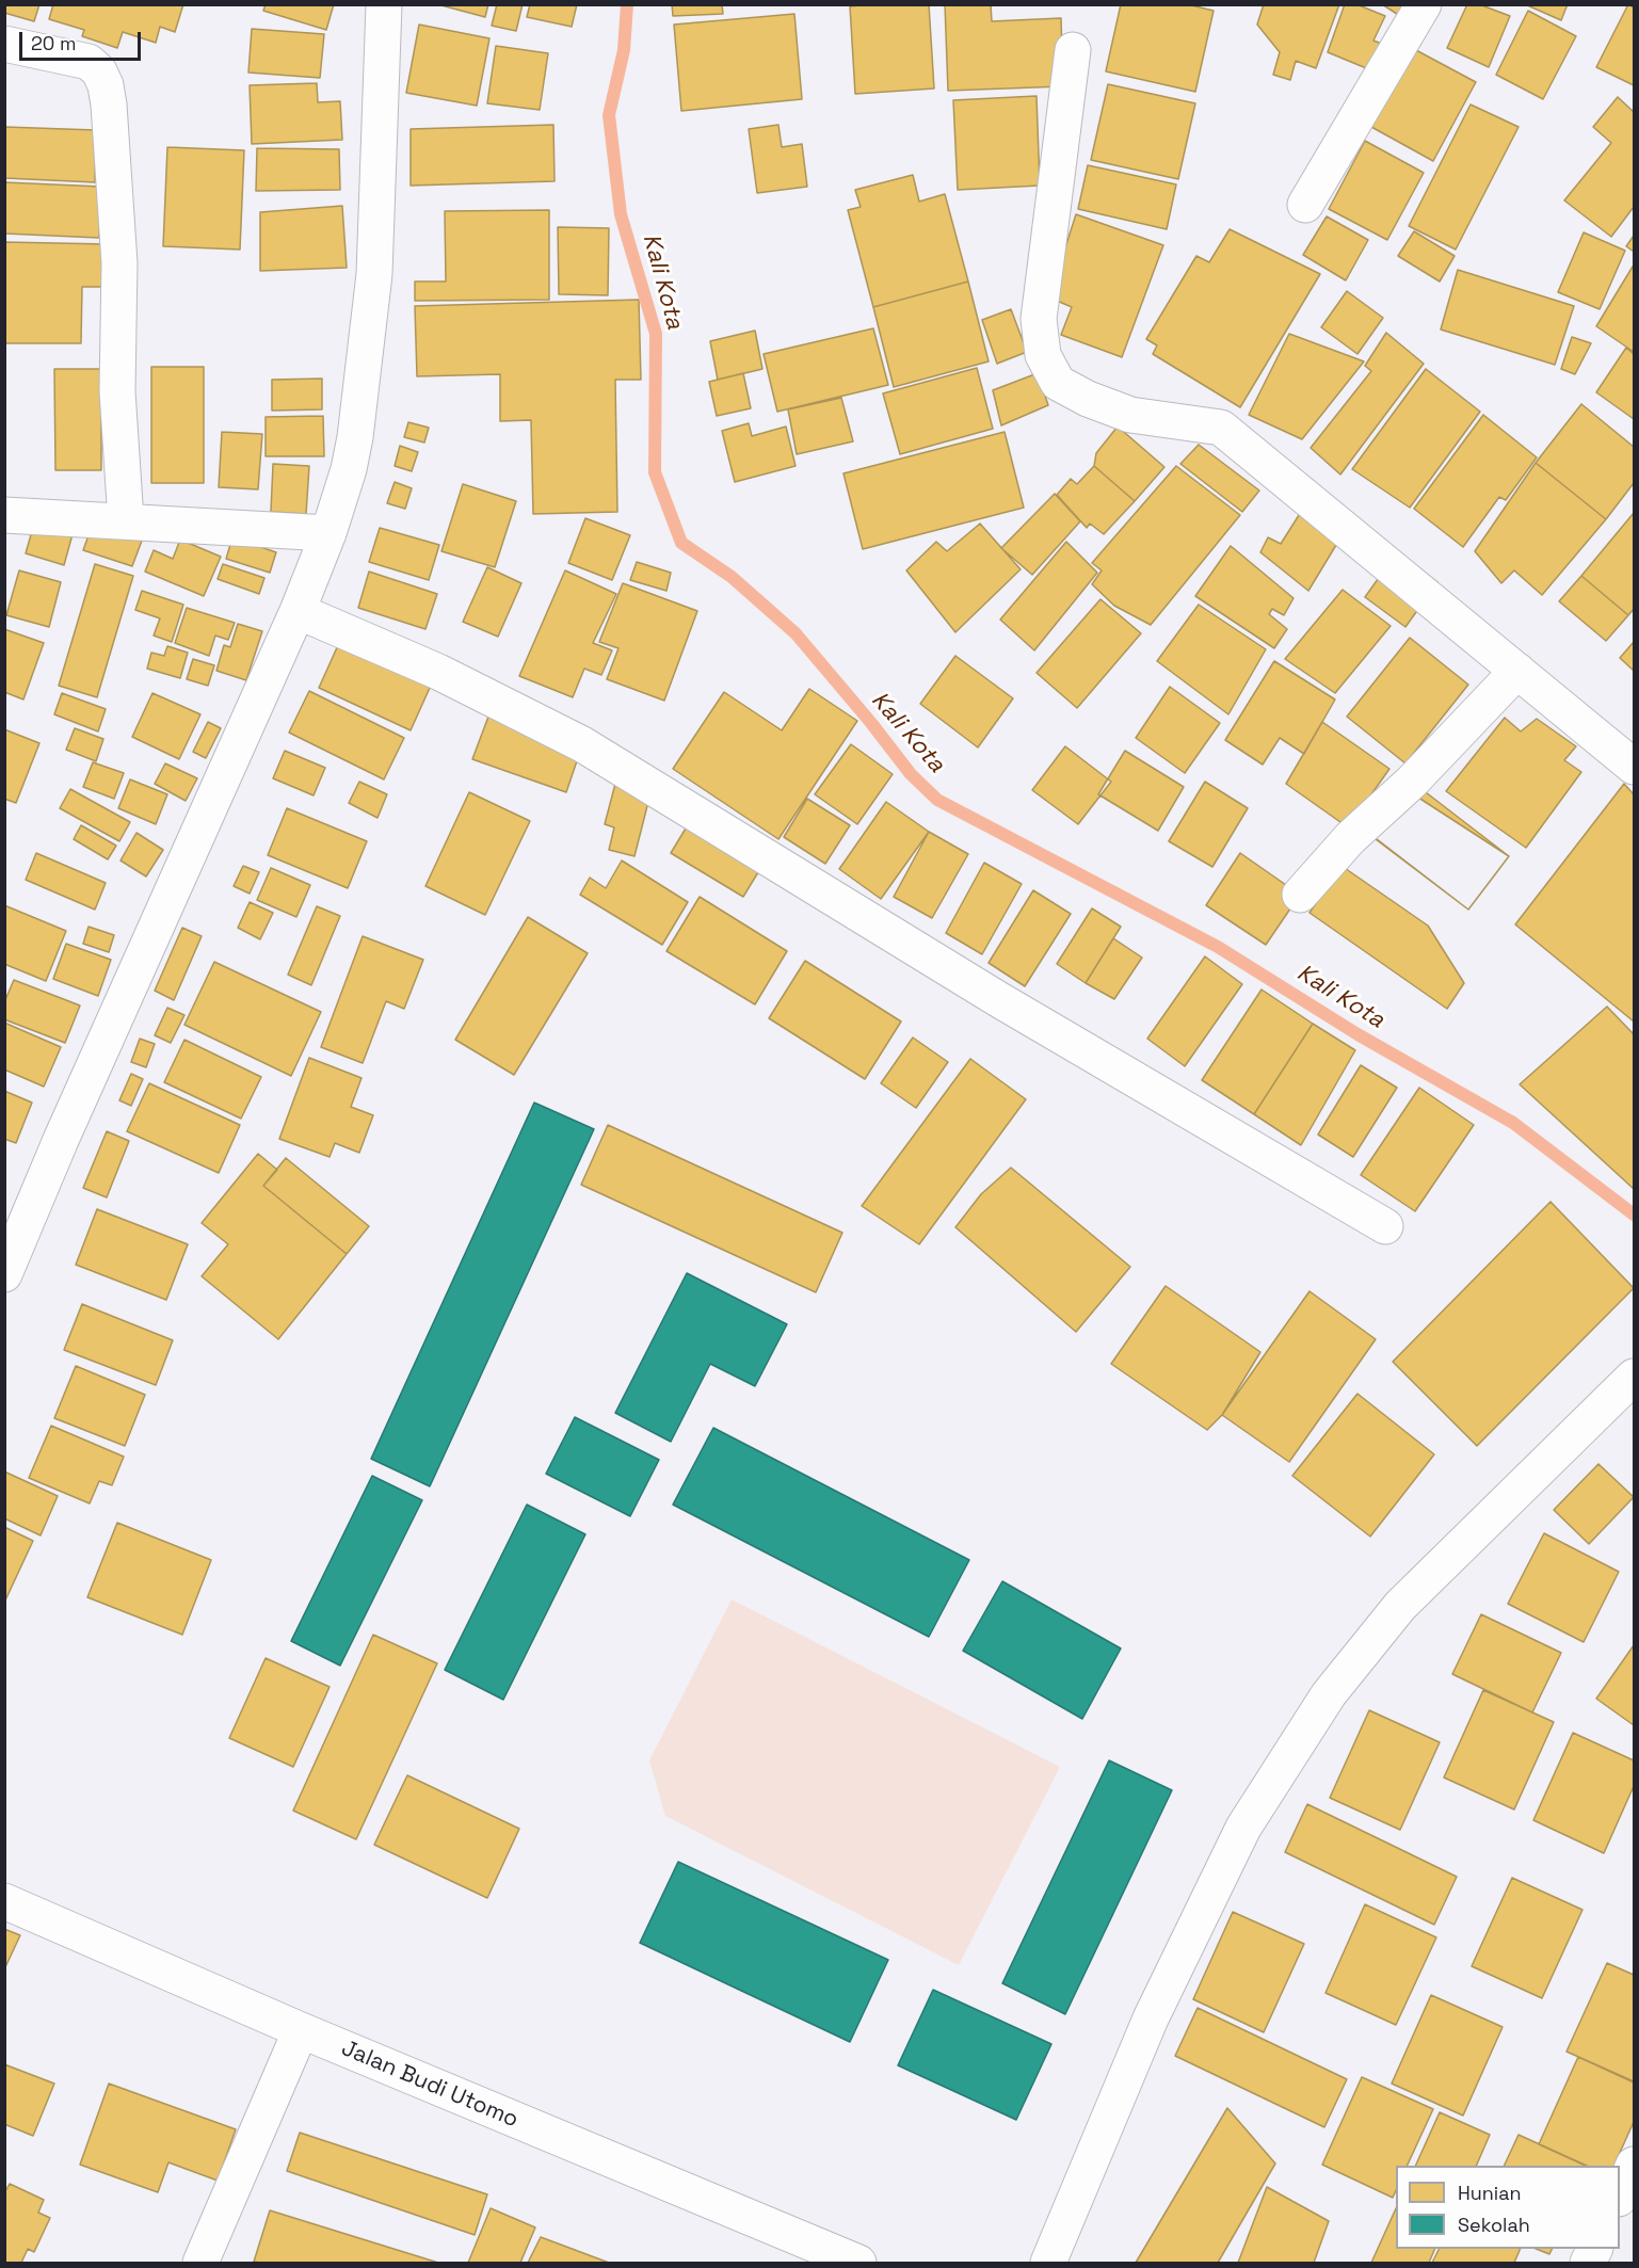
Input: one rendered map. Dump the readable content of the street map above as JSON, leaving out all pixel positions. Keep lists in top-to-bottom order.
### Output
{
  "streets": {
    "street": ["Jalan Budi Utomo"]
  },
  "water": ["Kali Kota"],
  "legend": ["Hunian", "Sekolah"],
  "scale_bar": "20 m"
}
